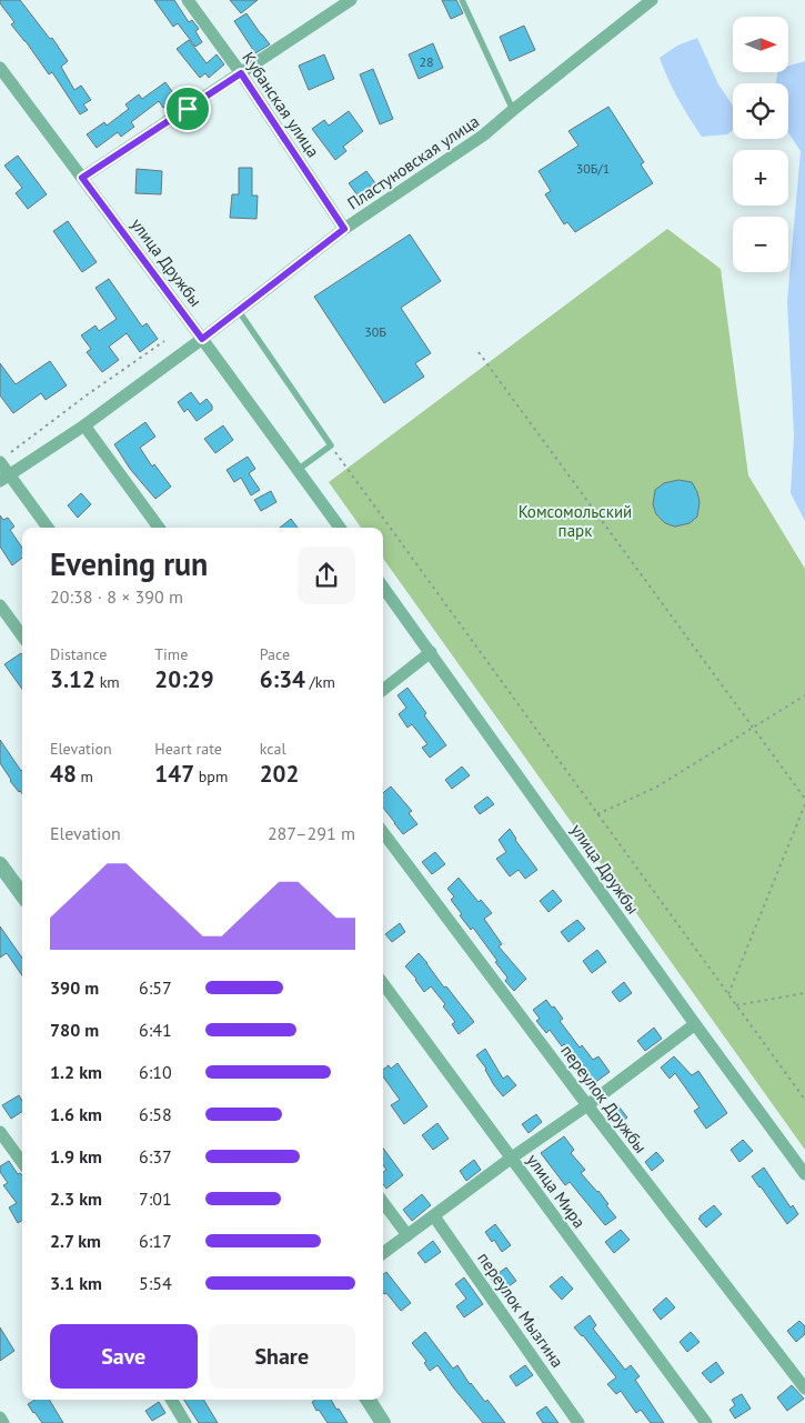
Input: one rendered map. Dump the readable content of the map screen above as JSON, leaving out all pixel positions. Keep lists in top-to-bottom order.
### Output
{
  "streets": {
    "street": [
      "Кубанская улица",
      "Пластуновская улица",
      "улица Дружбы",
      "переулок Дружбы",
      "улица Мира",
      "переулок Мызгина"
    ]
  },
  "crossings": [
    ["Кубанская улица", "Пластуновская улица"],
    ["Пластуновская улица", "улица Дружбы"]
  ],
  "parks": ["Комсомольский парк"],
  "house_numbers": ["28", "30Б/1", "30Б"],
  "north": "right",
  "page": {
    "map_buttons": ["+", "−"],
    "heading": ["Evening run", "20:38 · 8 × 390 m"],
    "stats": [
      ["Distance", "3.12 km"],
      ["Time", "20:29"],
      ["Pace", "6:34 /km"],
      ["Elevation", "48 m"],
      ["Heart rate", "147 bpm"],
      ["kcal", "202"]
    ],
    "chart": ["Elevation", "287–291 m"],
    "list": [
      {
        "name": "390 m",
        "note": "6:57"
      },
      {
        "name": "780 m",
        "note": "6:41"
      },
      {
        "name": "1.2 km",
        "note": "6:10"
      },
      {
        "name": "1.6 km",
        "note": "6:58"
      },
      {
        "name": "1.9 km",
        "note": "6:37"
      },
      {
        "name": "2.3 km",
        "note": "7:01"
      },
      {
        "name": "2.7 km",
        "note": "6:17"
      },
      {
        "name": "3.1 km",
        "note": "5:54"
      }
    ],
    "buttons": ["Save", "Share"]
  }
}
